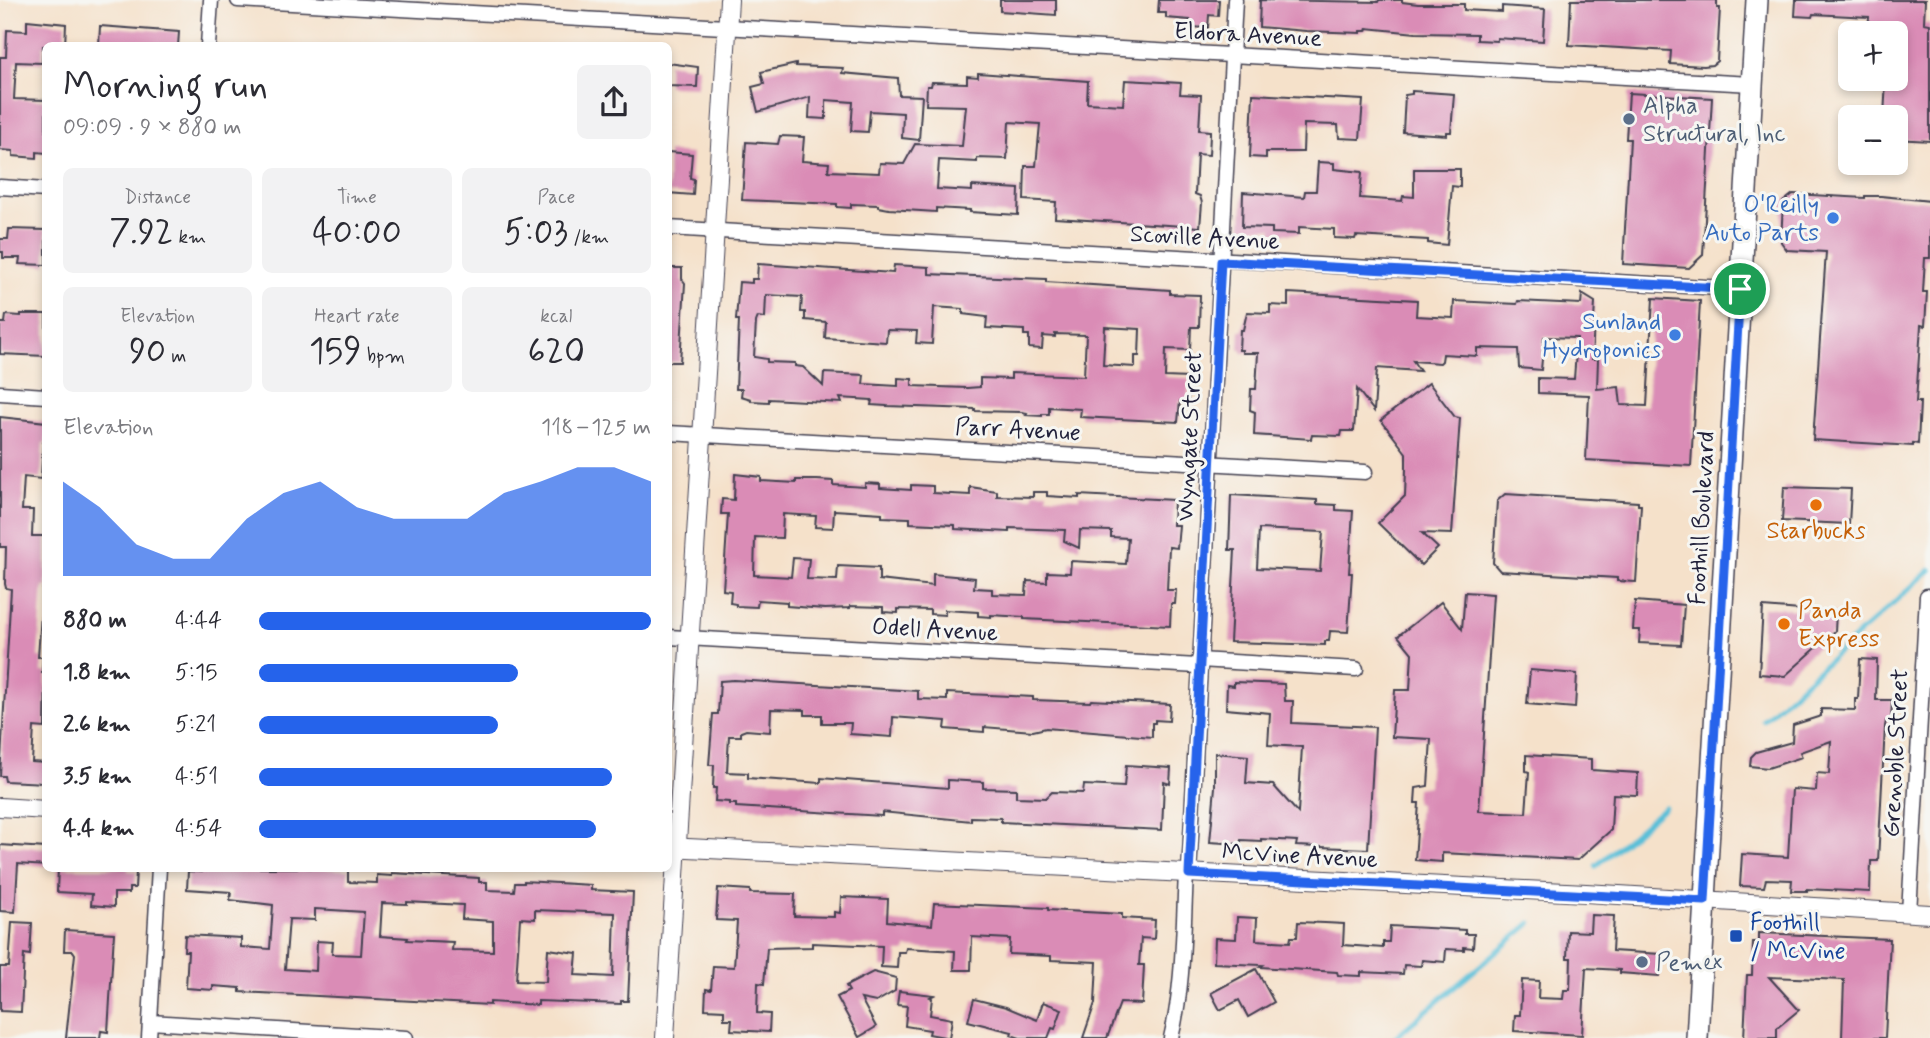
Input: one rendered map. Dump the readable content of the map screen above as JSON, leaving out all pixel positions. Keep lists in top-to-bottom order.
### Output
{
  "streets": {
    "main road": ["Foothill Boulevard"],
    "street": [
      "Eldora Avenue",
      "Scoville Avenue",
      "Parr Avenue",
      "Wyngate Street",
      "Odell Avenue",
      "Grenoble Street",
      "McVine Avenue"
    ]
  },
  "crossings": [
    ["Eldora Avenue", "Wyngate Street"],
    ["Eldora Avenue", "Foothill Boulevard"],
    ["Scoville Avenue", "Wyngate Street"],
    ["Scoville Avenue", "Foothill Boulevard"],
    ["Parr Avenue", "Wyngate Street"],
    ["Wyngate Street", "Odell Avenue"],
    ["Wyngate Street", "McVine Avenue"],
    ["Foothill Boulevard", "McVine Avenue"],
    ["Grenoble Street", "McVine Avenue"]
  ],
  "places": {
    "other": [
      "Alpha Structural, Inc",
      "O'Reilly Auto Parts",
      "Sunland Hydroponics",
      "Starbucks",
      "Panda Express",
      "Pemex"
    ],
    "transit": ["Foothill / McVine"]
  },
  "page": {
    "map_buttons": ["+", "−"],
    "heading": ["Morning run", "09:09 · 9 × 880 m"],
    "stats": [
      ["Distance", "7.92 km"],
      ["Time", "40:00"],
      ["Pace", "5:03 /km"],
      ["Elevation", "90 m"],
      ["Heart rate", "159 bpm"],
      ["kcal", "620"]
    ],
    "chart": ["Elevation", "118–125 m"],
    "list": [
      {
        "name": "880 m",
        "note": "4:44"
      },
      {
        "name": "1.8 km",
        "note": "5:15"
      },
      {
        "name": "2.6 km",
        "note": "5:21"
      },
      {
        "name": "3.5 km",
        "note": "4:51"
      },
      {
        "name": "4.4 km",
        "note": "4:54"
      }
    ]
  }
}
